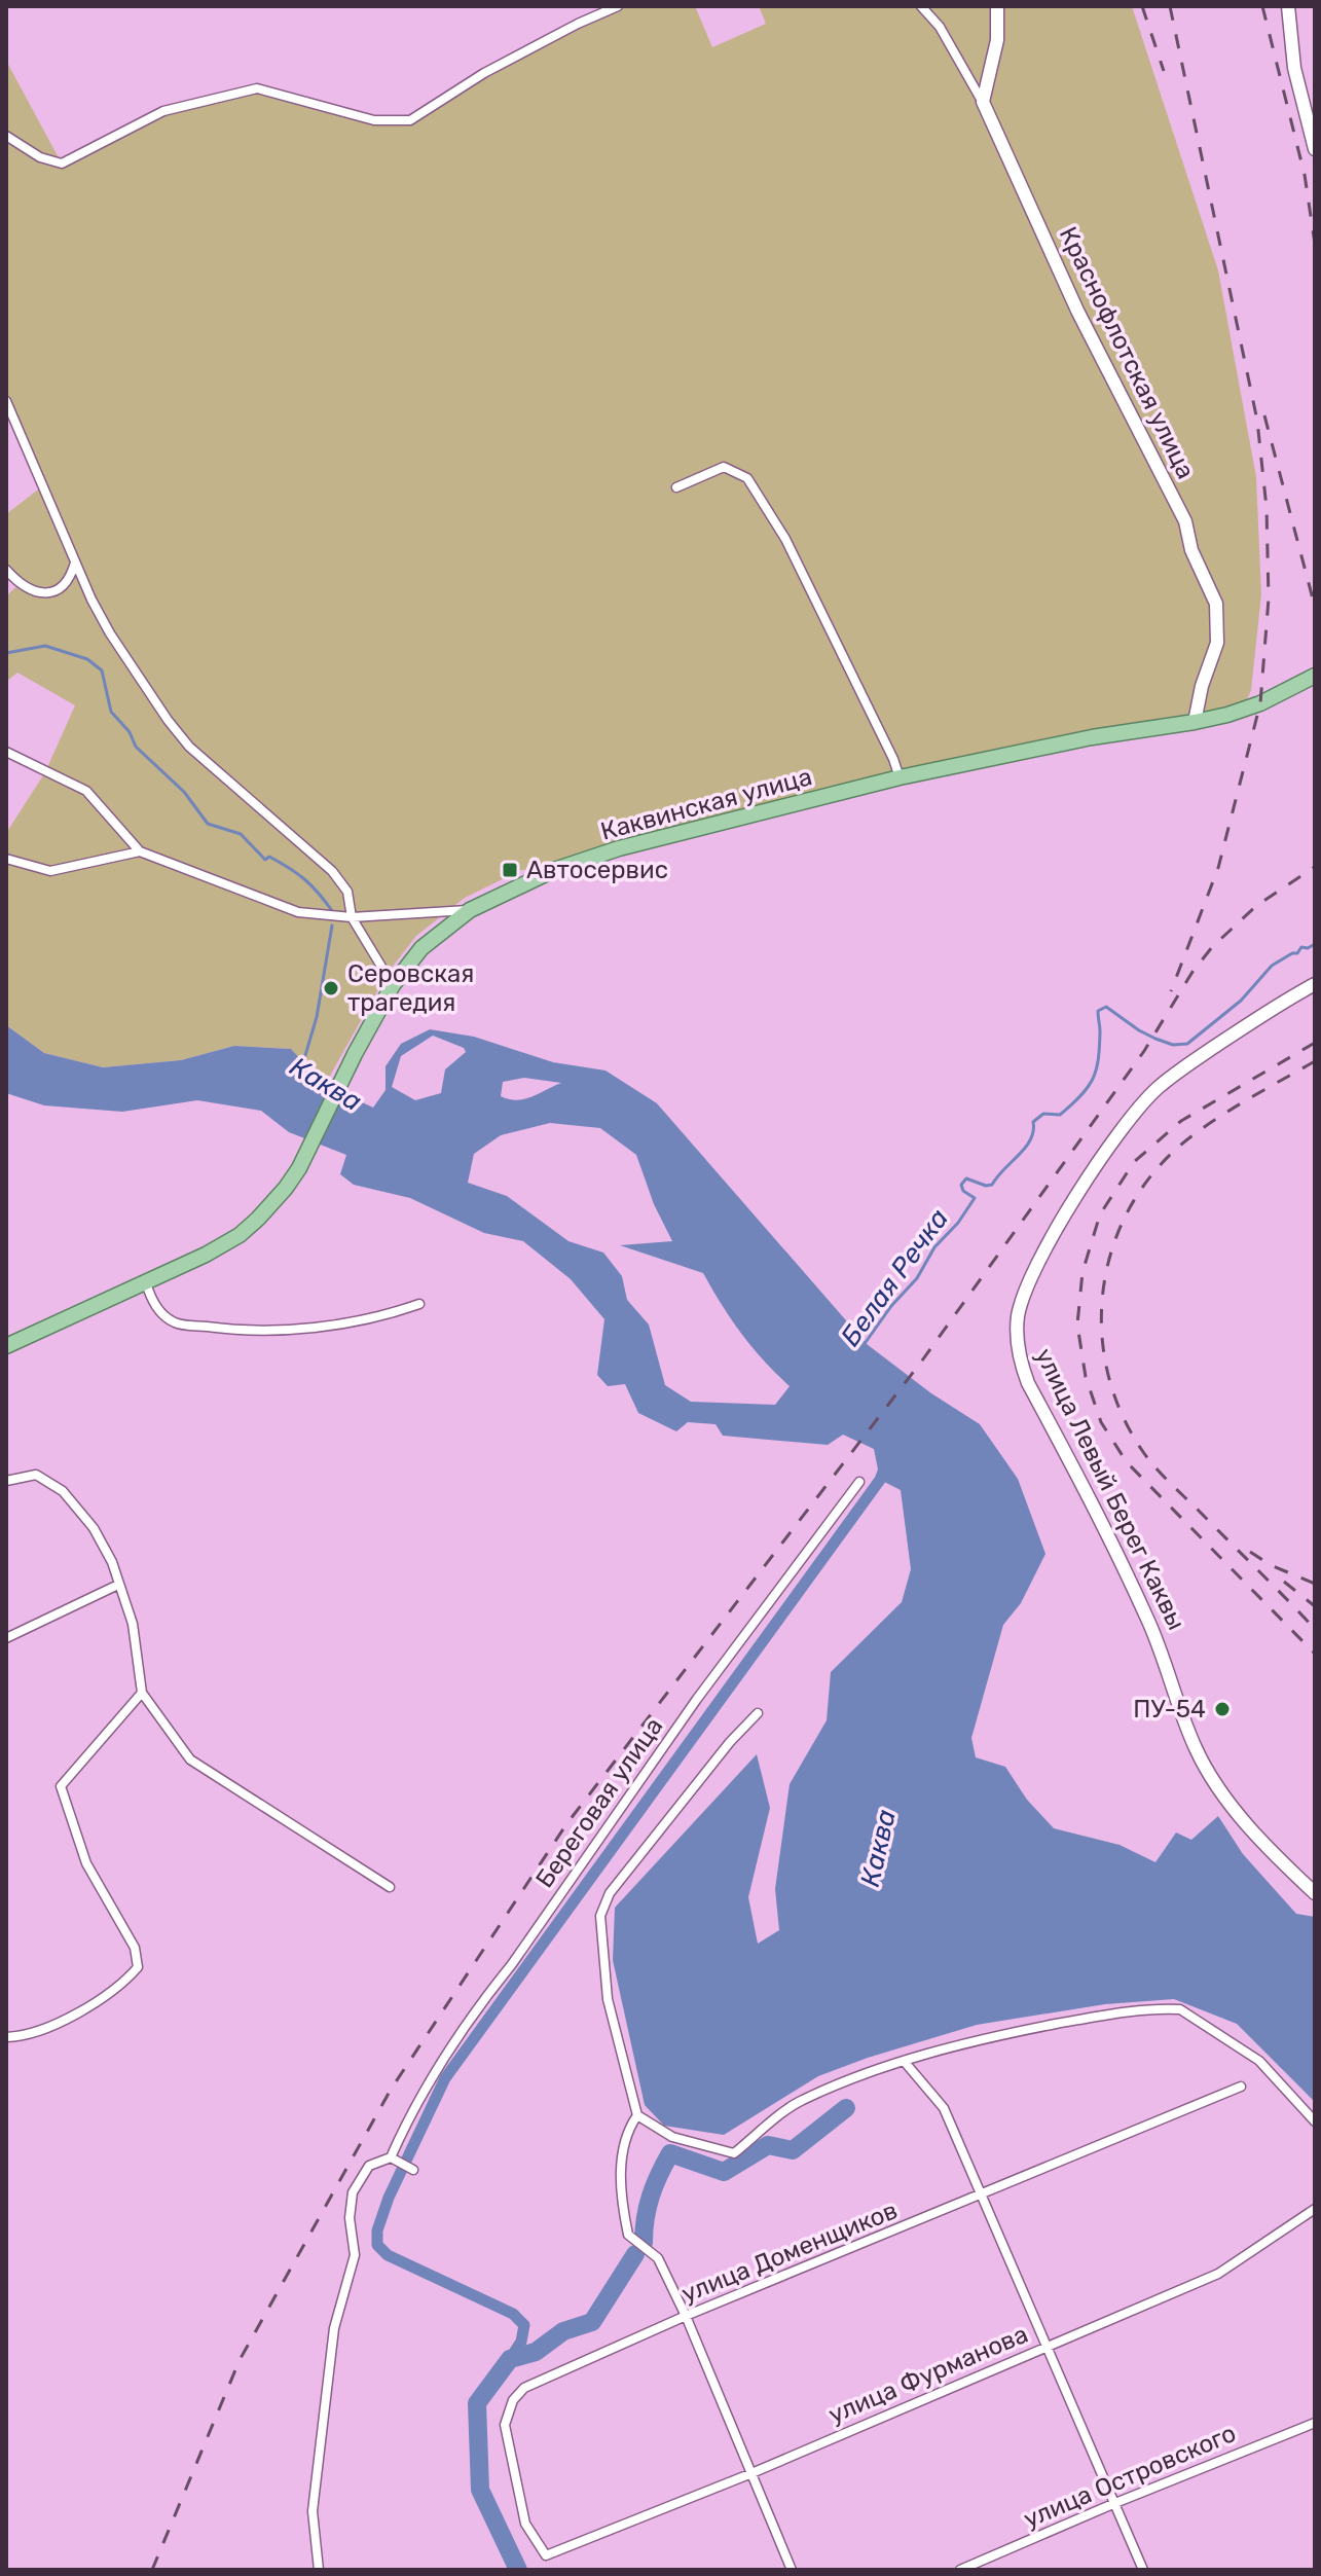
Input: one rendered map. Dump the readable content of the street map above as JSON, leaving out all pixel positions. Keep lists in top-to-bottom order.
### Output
{
  "streets": {
    "main road": ["Краснофлотская улица", "Каквинская улица", "улица Левый Берег Каквы"],
    "street": [
      "Береговая улица",
      "улица Доменщиков",
      "улица Фурманова",
      "улица Островского"
    ]
  },
  "crossings": [
    ["Краснофлотская улица", "Каквинская улица"],
    ["улица Доменщиков", "улица Фурманова"]
  ],
  "water": ["Каква", "Белая Речка"],
  "places": {
    "transit": ["Автосервис"],
    "other": ["Серовская трагедия", "ПУ-54"]
  }
}
